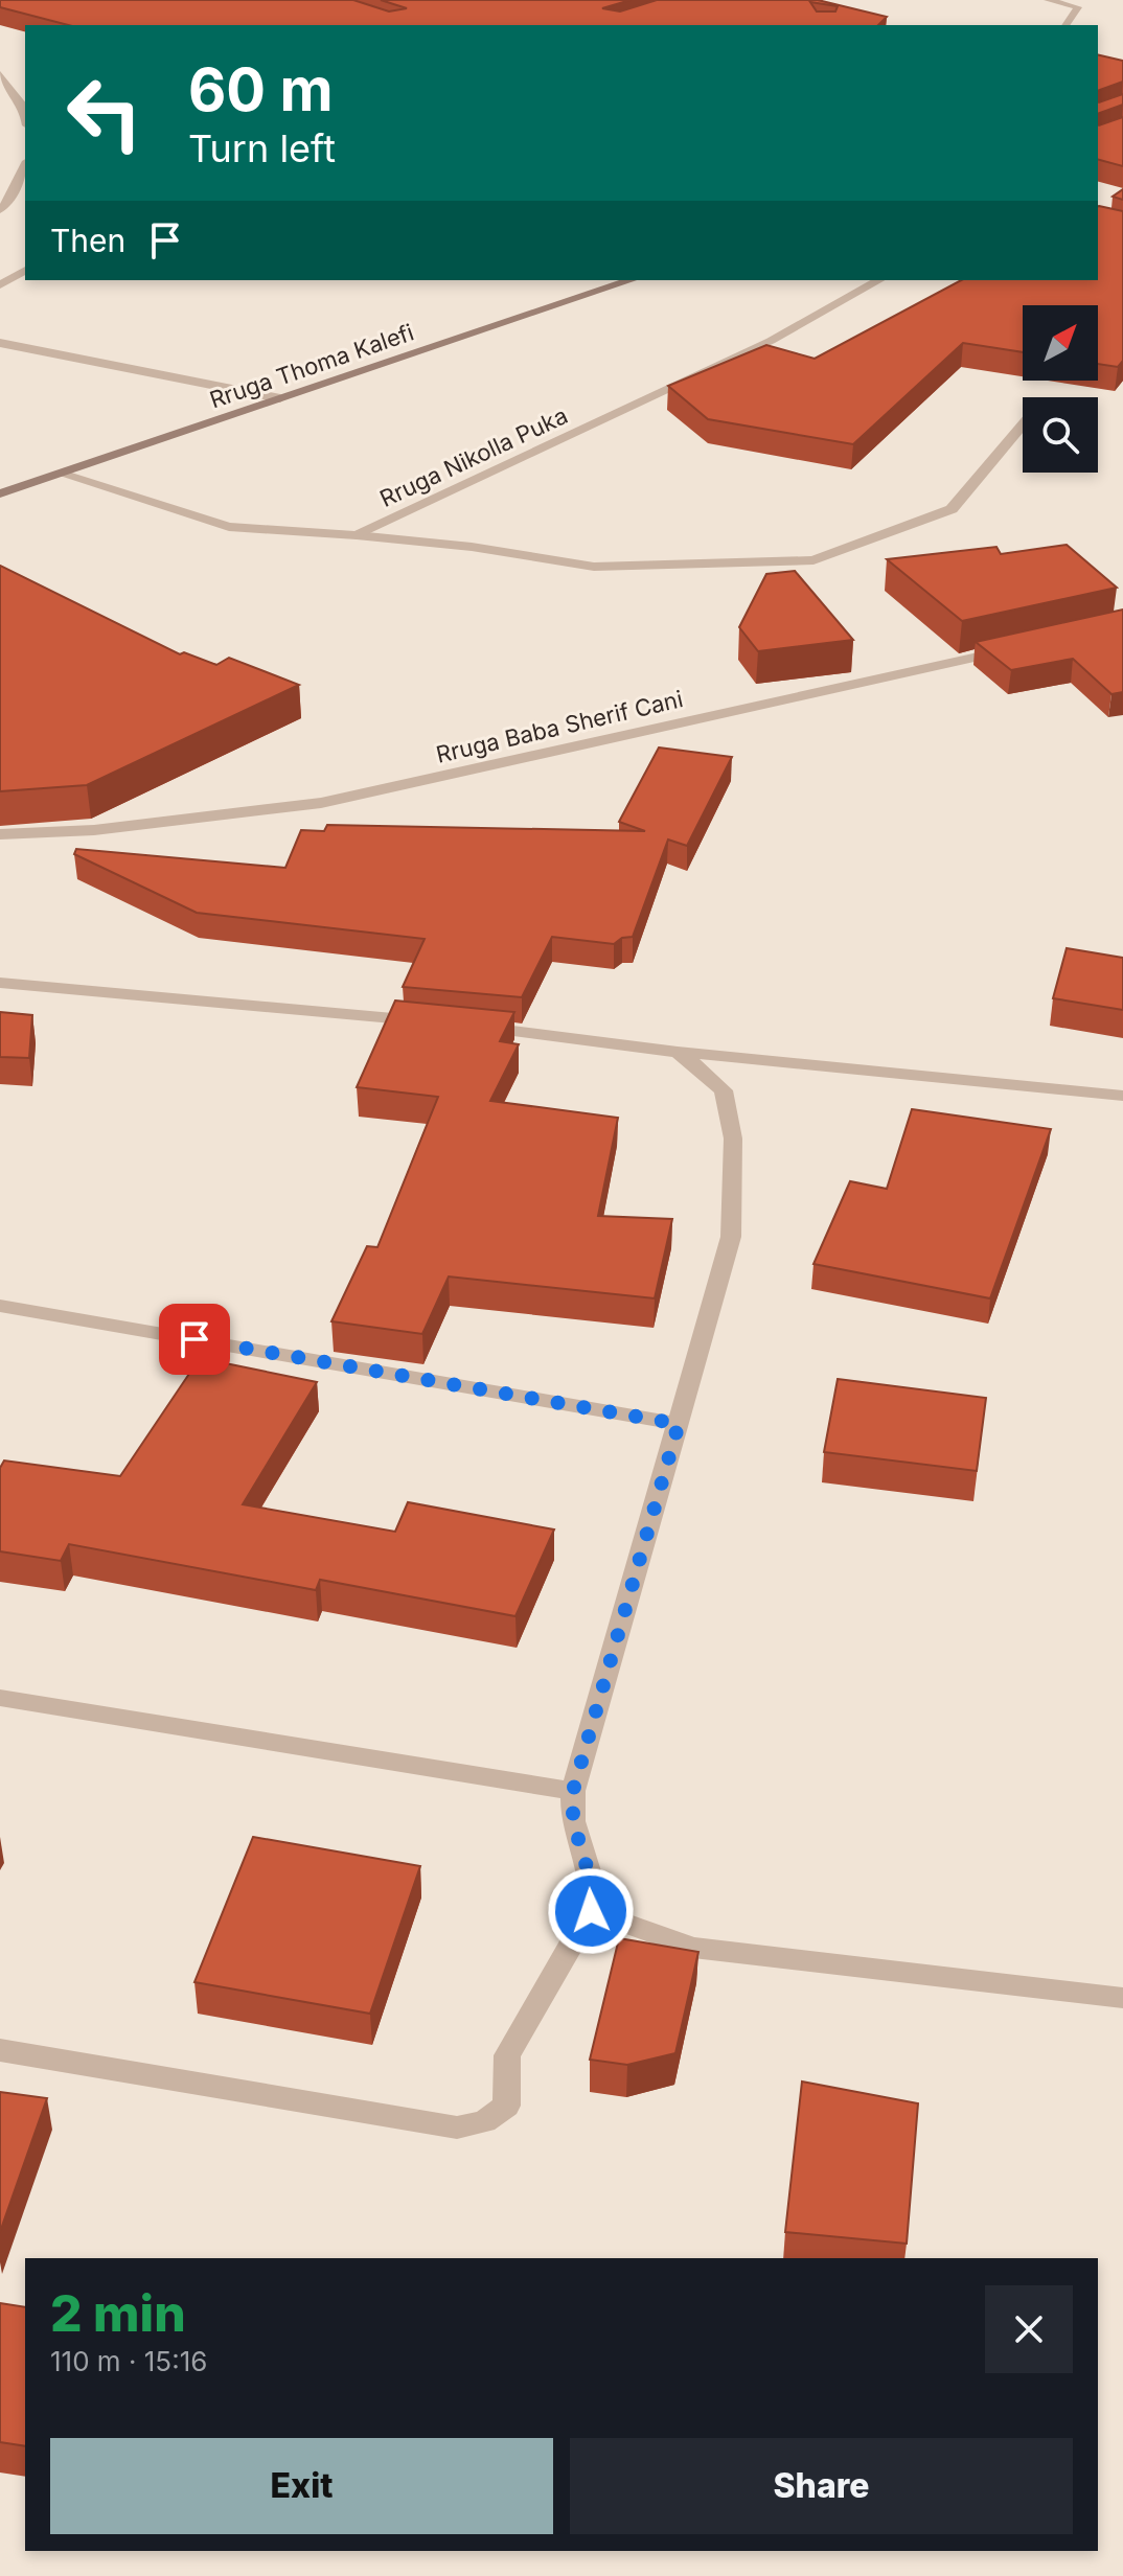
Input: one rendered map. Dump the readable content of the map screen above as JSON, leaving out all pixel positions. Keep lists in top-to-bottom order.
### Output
{
  "streets": {
    "main road": ["Rruga Thoma Kalefi"],
    "street": ["Rruga Nikolla Puka", "Rruga Baba Sherif Cani"]
  },
  "crossings": [
    ["Rruga Thoma Kalefi", "Rruga Nikolla Puka"]
  ],
  "north": "top right",
  "page": {
    "turn": ["60 m", "Turn left"],
    "then": "Then",
    "heading": ["2 min", "110 m · 15:16"],
    "buttons": ["Exit", "Share"]
  }
}
